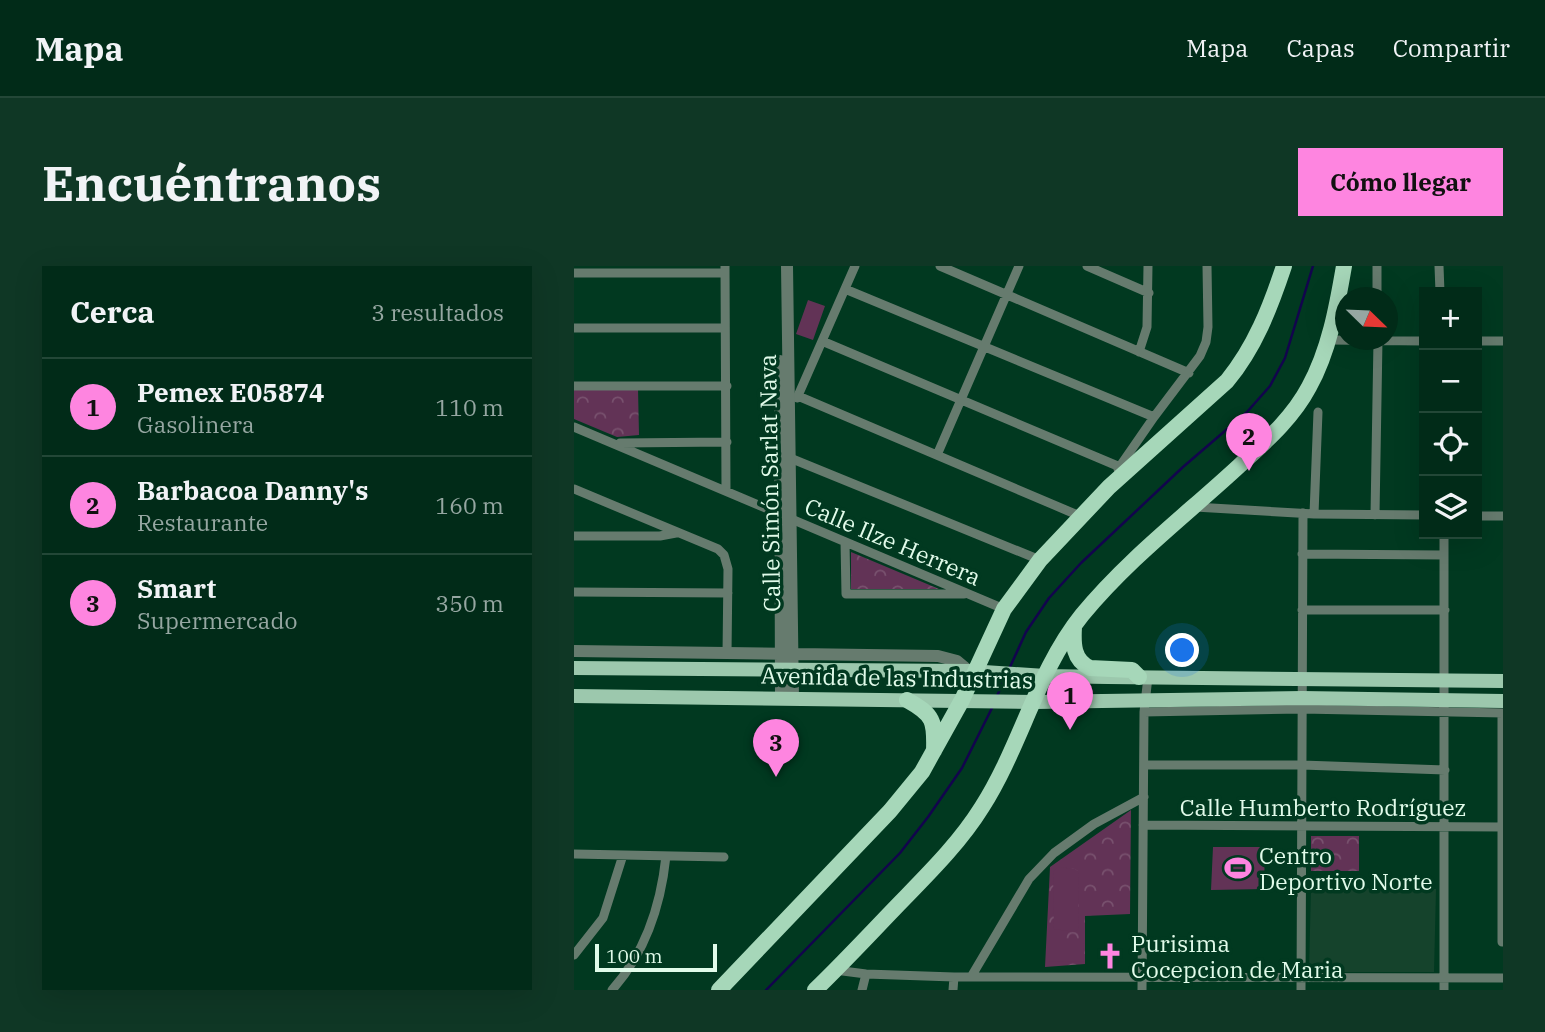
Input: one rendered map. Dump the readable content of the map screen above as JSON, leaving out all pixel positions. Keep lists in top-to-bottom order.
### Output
{
  "streets": {
    "main road": ["Avenida de las Industrias"],
    "street": ["Calle Simón Sarlat Nava", "Calle Ilze Herrera", "Calle Humberto Rodríguez"]
  },
  "crossings": [
    ["Calle Simón Sarlat Nava", "Calle Ilze Herrera"],
    ["Calle Simón Sarlat Nava", "Avenida de las Industrias"]
  ],
  "places": {
    "sports": ["Centro Deportivo Norte"],
    "church": ["Purisima Cocepcion de Maria"]
  },
  "scale_bar": "100 m",
  "north": "bottom right",
  "page": {
    "header": "Mapa",
    "nav": ["Mapa", "Capas", "Compartir"],
    "buttons": "Cómo llegar",
    "title": "Encuéntranos",
    "heading": ["Cerca", "3 resultados"],
    "map_buttons": ["+", "−"],
    "list": [
      {
        "mark": "1",
        "name": "Pemex E05874",
        "note": "Gasolinera",
        "value": "110 m"
      },
      {
        "mark": "2",
        "name": "Barbacoa Danny's",
        "note": "Restaurante",
        "value": "160 m"
      },
      {
        "mark": "3",
        "name": "Smart",
        "note": "Supermercado",
        "value": "350 m"
      }
    ],
    "pins": ["2", "1", "3"],
    "scale": "100 m"
  }
}
